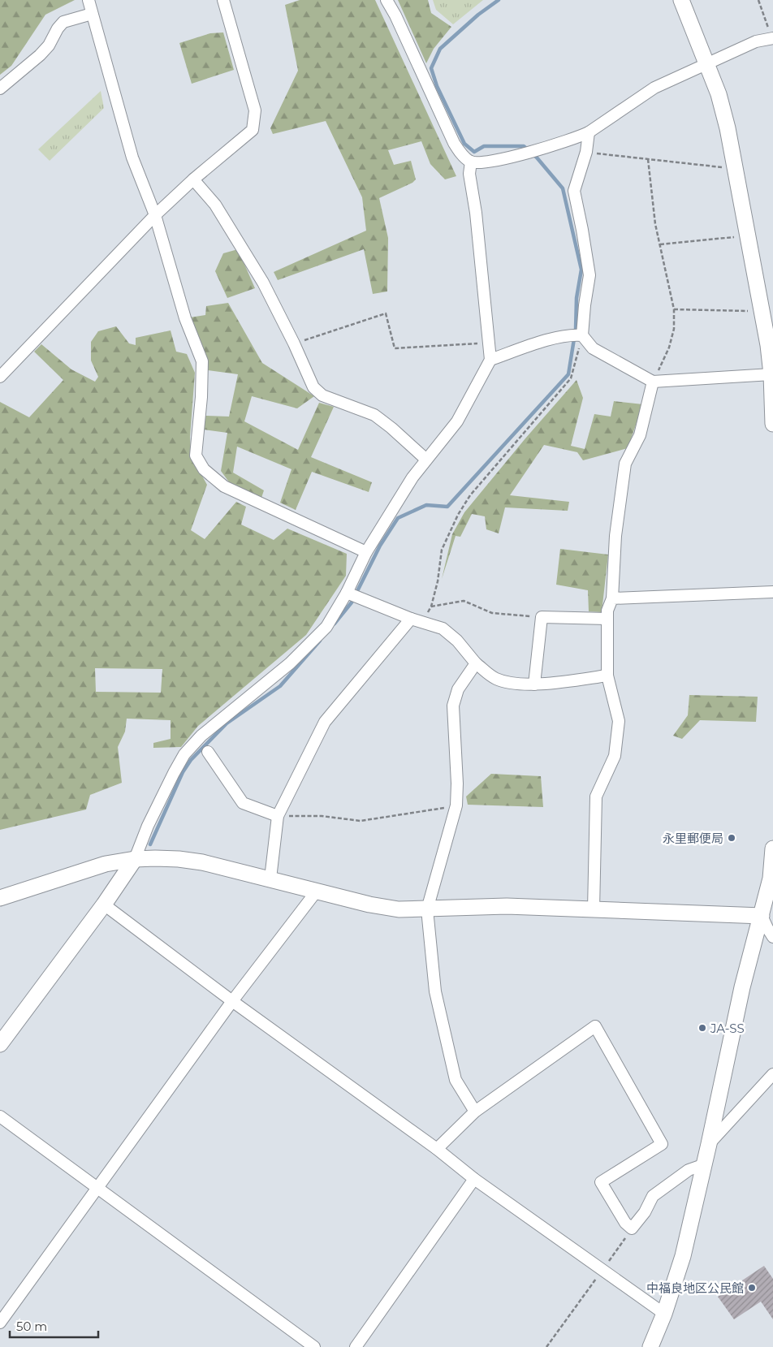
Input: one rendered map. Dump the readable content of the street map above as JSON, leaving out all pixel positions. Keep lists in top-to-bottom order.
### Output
{
  "places": ["永里郵便局", "JA-SS", "中福良地区公民館"],
  "scale_bar": "50 m"
}
